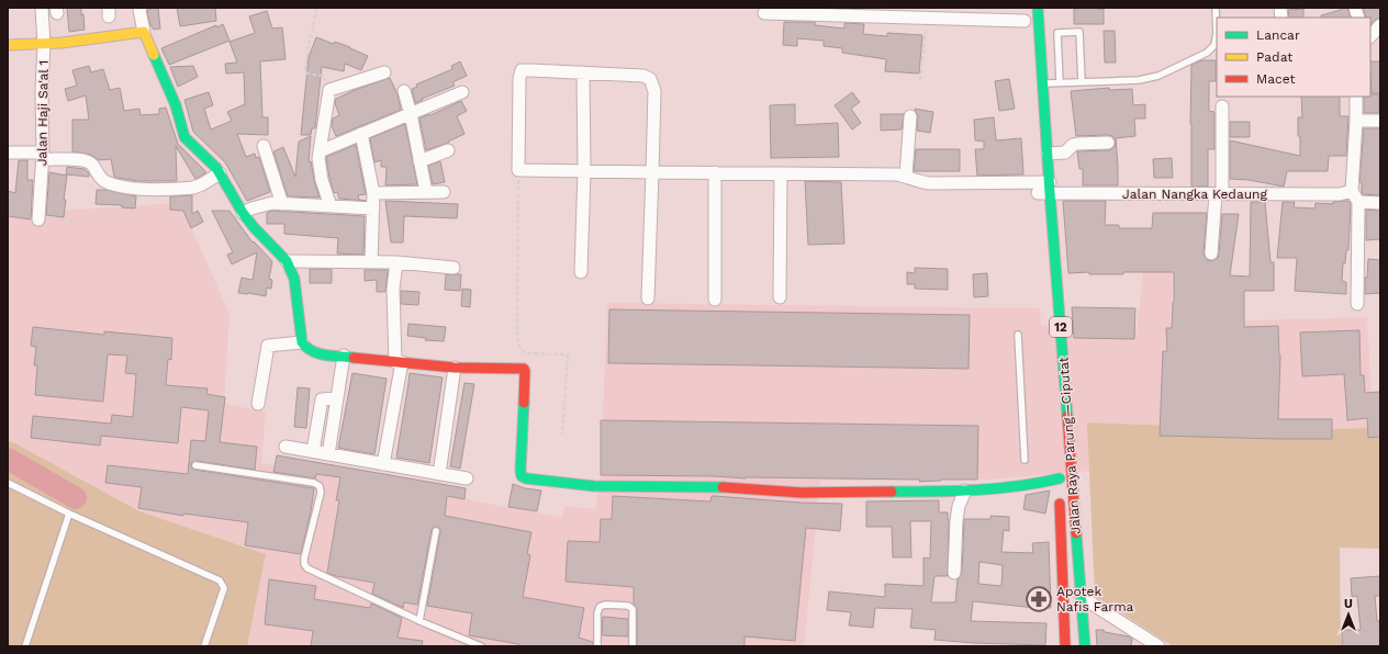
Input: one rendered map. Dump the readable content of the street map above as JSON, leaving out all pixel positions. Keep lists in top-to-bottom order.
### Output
{
  "streets": {
    "main road": ["12", "Jalan Raya Parung—Ciputat"],
    "street": ["Jalan Haji Sa'al 1", "Jalan Nangka Kedaung"]
  },
  "crossings": [
    ["Jalan Nangka Kedaung", "Jalan Raya Parung—Ciputat"]
  ],
  "places": {
    "pharmacy": ["Apotek Nafis Farma"]
  },
  "legend": ["Lancar", "Padat", "Macet"],
  "north": "top"
}
